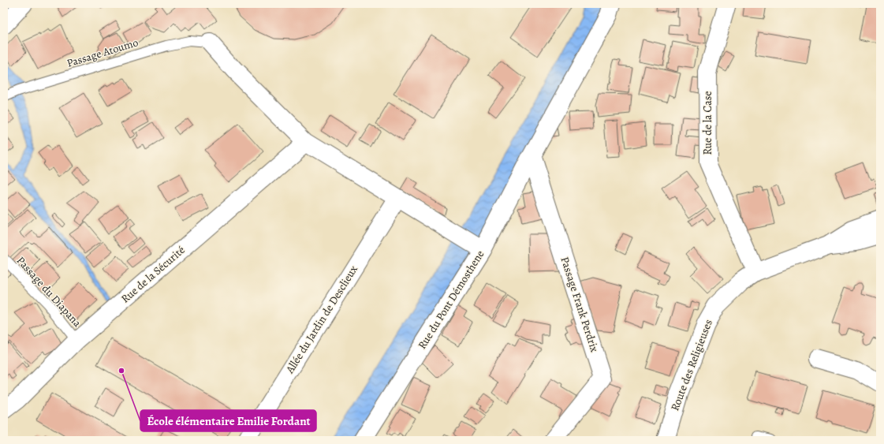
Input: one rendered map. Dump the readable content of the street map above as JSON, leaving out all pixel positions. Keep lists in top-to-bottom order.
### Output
{
  "streets": {
    "street": [
      "Rue de la Case",
      "Rue de la Sécurité",
      "Rue du Pont Démosthene",
      "Passage Frank Perdrix",
      "Allée du Jardin de Desclieux",
      "Route des Religieuses"
    ],
    "lane": ["Passage Atoumo", "Passage du Diapana"]
  },
  "crossings": [
    ["Rue de la Case", "Route des Religieuses"],
    ["Rue de la Sécurité", "Passage du Diapana"],
    ["Rue du Pont Démosthene", "Passage Frank Perdrix"]
  ],
  "places": ["École élémentaire Emilie Fordant"]
}
